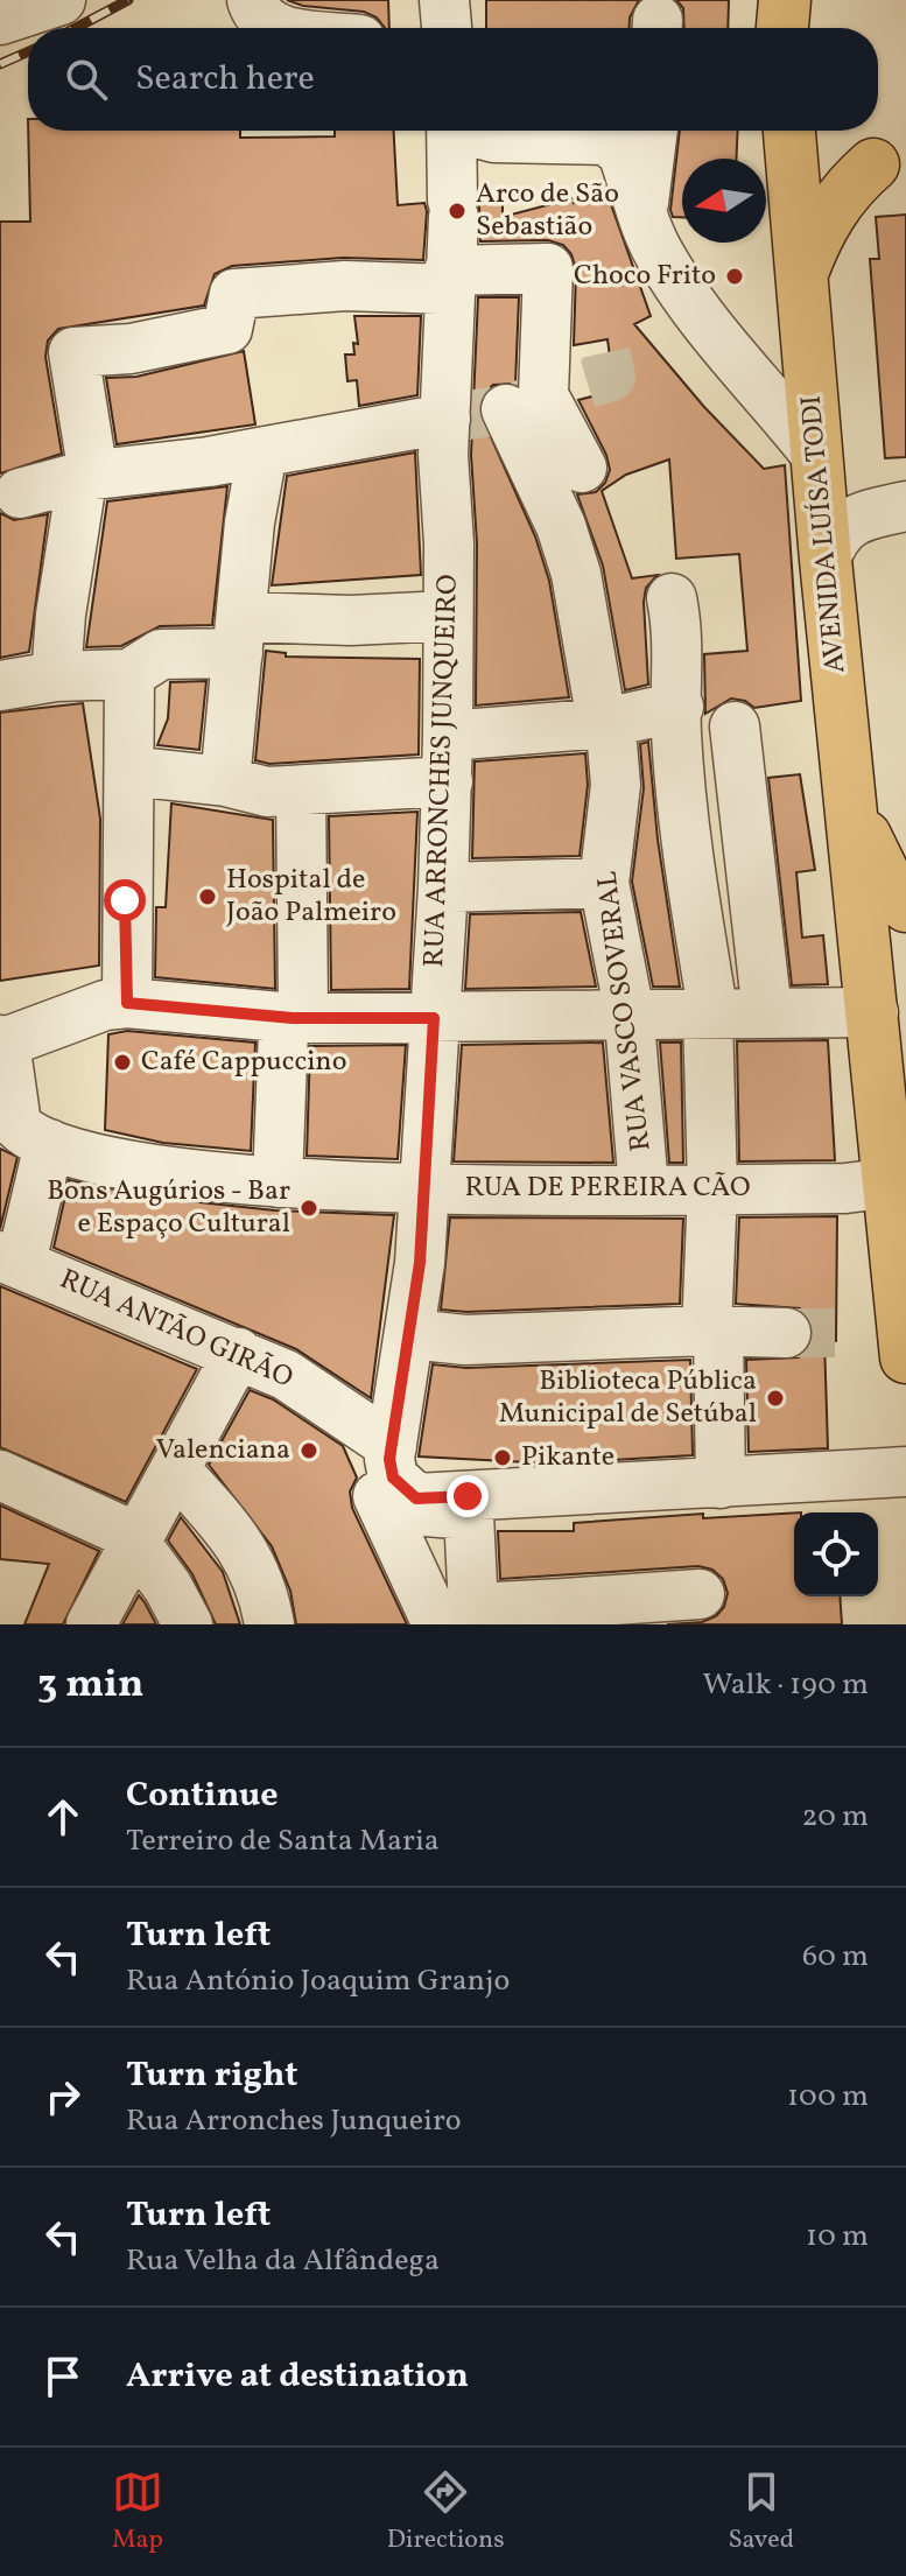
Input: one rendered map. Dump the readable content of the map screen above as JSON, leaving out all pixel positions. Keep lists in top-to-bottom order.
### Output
{
  "streets": {
    "main road": ["AVENIDA LUÍSA TODI"],
    "street": [
      "RUA ARRONCHES JUNQUEIRO",
      "RUA VASCO SOVERAL",
      "RUA DE PEREIRA CÃO",
      "RUA ANTÃO GIRÃO"
    ]
  },
  "crossings": [
    ["AVENIDA LUÍSA TODI", "RUA DE PEREIRA CÃO"],
    ["RUA ARRONCHES JUNQUEIRO", "RUA DE PEREIRA CÃO"],
    ["RUA ARRONCHES JUNQUEIRO", "RUA ANTÃO GIRÃO"],
    ["RUA VASCO SOVERAL", "RUA DE PEREIRA CÃO"]
  ],
  "places": [
    "Arco de São Sebastião",
    "Choco Frito",
    "Hospital de João Palmeiro",
    "Café Cappuccino",
    "Bons Augúrios - Bar e Espaço Cultural",
    "Biblioteca Pública Municipal de Setúbal",
    "Valenciana",
    "Pikante"
  ],
  "north": "left",
  "page": {
    "search": "Search here",
    "heading": ["3 min", "Walk · 190 m"],
    "list": [
      ["Continue", "Terreiro de Santa Maria", "20 m"],
      ["Turn left", "Rua António Joaquim Granjo", "60 m"],
      ["Turn right", "Rua Arronches Junqueiro", "100 m"],
      ["Turn left", "Rua Velha da Alfândega", "10 m"],
      "Arrive at destination"
    ],
    "nav": ["Map", "Directions", "Saved"]
  }
}
